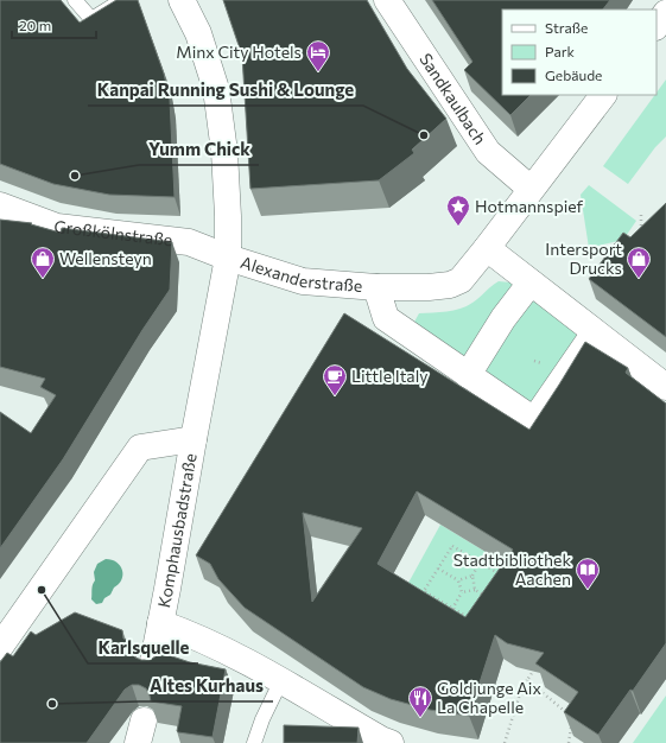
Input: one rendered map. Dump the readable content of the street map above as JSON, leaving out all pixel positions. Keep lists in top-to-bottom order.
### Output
{
  "streets": {
    "street": [
      "Sandkaulbach",
      "Großkölnstraße",
      "Alexanderstraße",
      "Komphausbadstraße"
    ]
  },
  "crossings": [
    ["Sandkaulbach", "Alexanderstraße"],
    ["Großkölnstraße", "Alexanderstraße"],
    ["Großkölnstraße", "Komphausbadstraße"],
    ["Alexanderstraße", "Komphausbadstraße"]
  ],
  "places": {
    "hotel": ["Minx City Hotels"],
    "other": [
      "Kanpai Running Sushi & Lounge",
      "Yumm Chick",
      "Karlsquelle",
      "Altes Kurhaus"
    ],
    "place": ["Hotmannspief"],
    "shop": ["Wellensteyn", "Intersport Drucks"],
    "cafe": ["Little Italy"],
    "library": ["Stadtbibliothek Aachen"],
    "restaurant": ["Goldjunge Aix La Chapelle"]
  },
  "legend": ["Straße", "Park", "Gebäude"],
  "scale_bar": "20 m"
}
